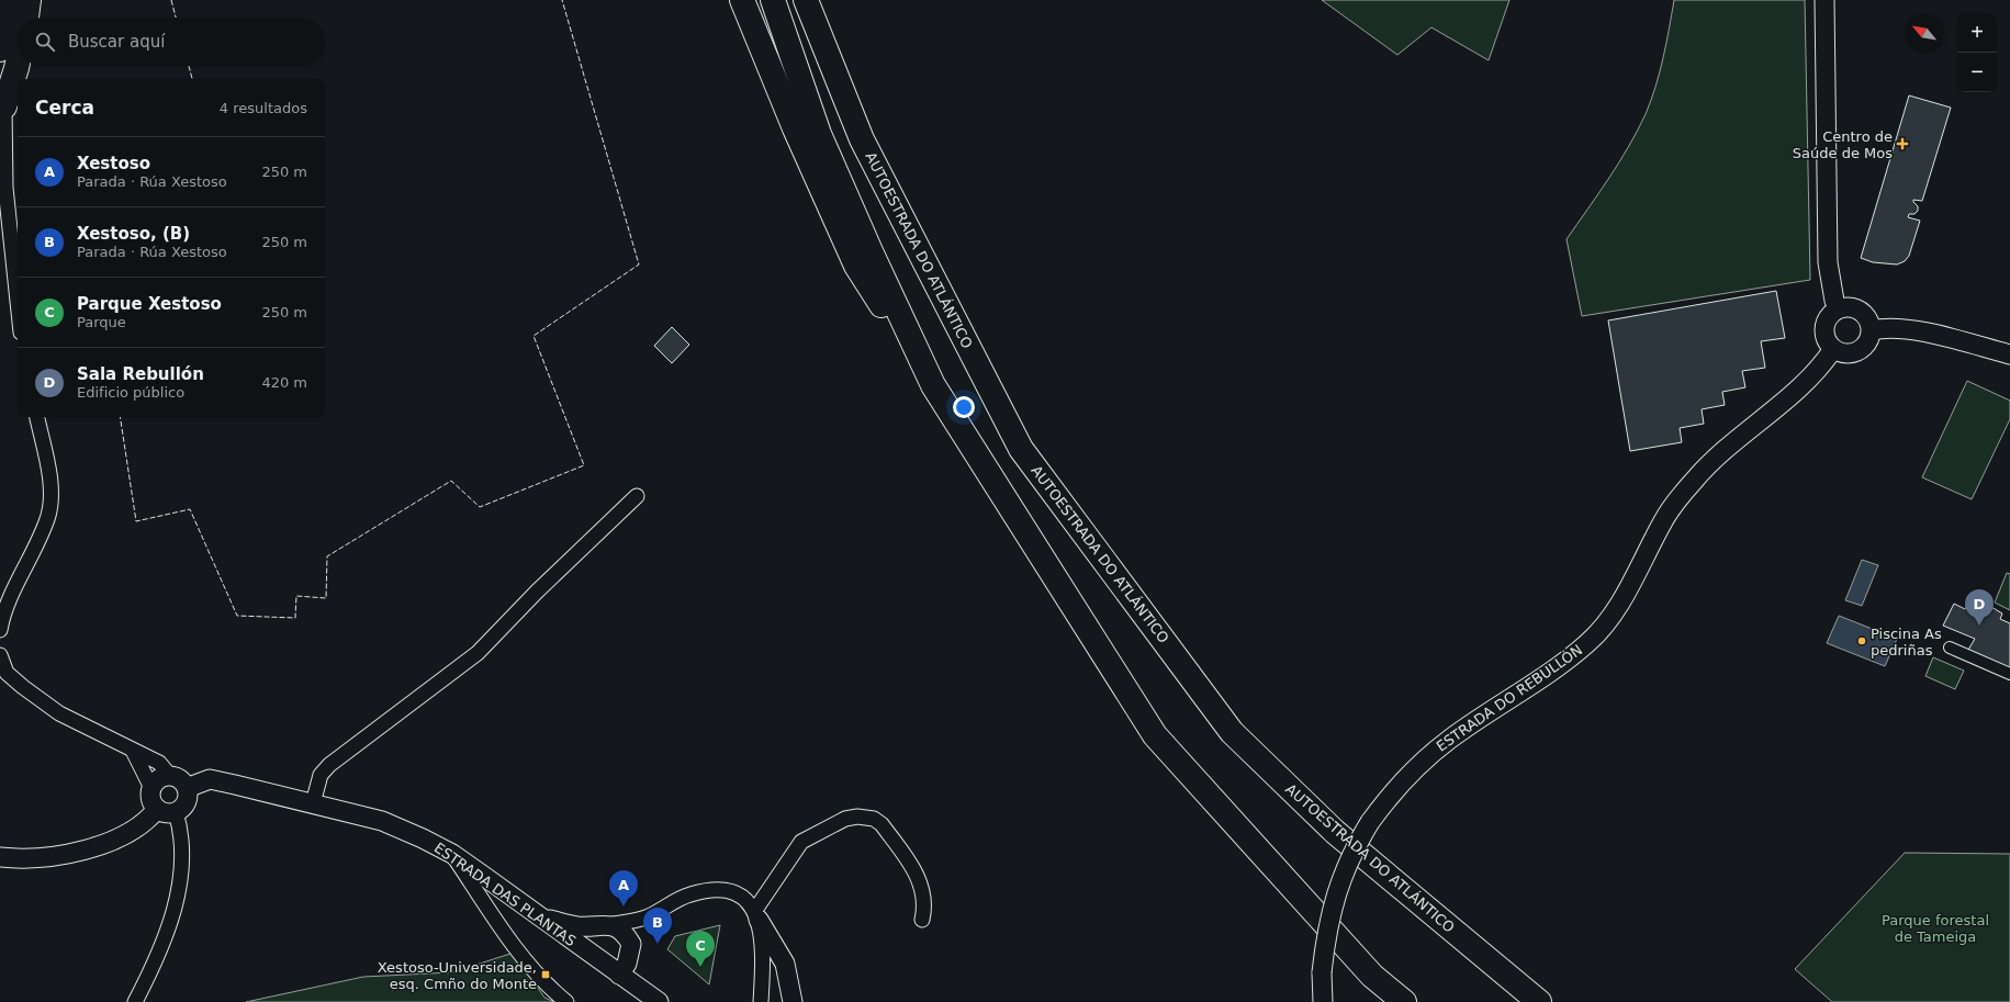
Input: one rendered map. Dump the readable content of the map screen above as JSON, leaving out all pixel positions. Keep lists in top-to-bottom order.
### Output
{
  "streets": {
    "highway": ["AUTOESTRADA DO ATLÁNTICO"],
    "street": ["ESTRADA DO REBULLÓN", "ESTRADA DAS PLANTAS"]
  },
  "parks": ["Parque forestal de Tameiga"],
  "places": {
    "health": ["Centro de Saúde de Mos"],
    "other": ["Piscina As pedriñas"],
    "transit": ["Xestoso-Universidade, esq. Cmño do Monte"]
  },
  "north": "top left",
  "page": {
    "map_buttons": ["+", "−"],
    "search": "Buscar aquí",
    "heading": ["Cerca", "4 resultados"],
    "list": [
      {
        "mark": "A",
        "name": "Xestoso",
        "note": "Parada · Rúa Xestoso",
        "value": "250 m"
      },
      {
        "mark": "B",
        "name": "Xestoso, (B)",
        "note": "Parada · Rúa Xestoso",
        "value": "250 m"
      },
      {
        "mark": "C",
        "name": "Parque Xestoso",
        "note": "Parque",
        "value": "250 m"
      },
      {
        "mark": "D",
        "name": "Sala Rebullón",
        "note": "Edificio público",
        "value": "420 m"
      }
    ],
    "pins": [
      "D",
      "A",
      "B",
      "C"
    ]
  }
}
